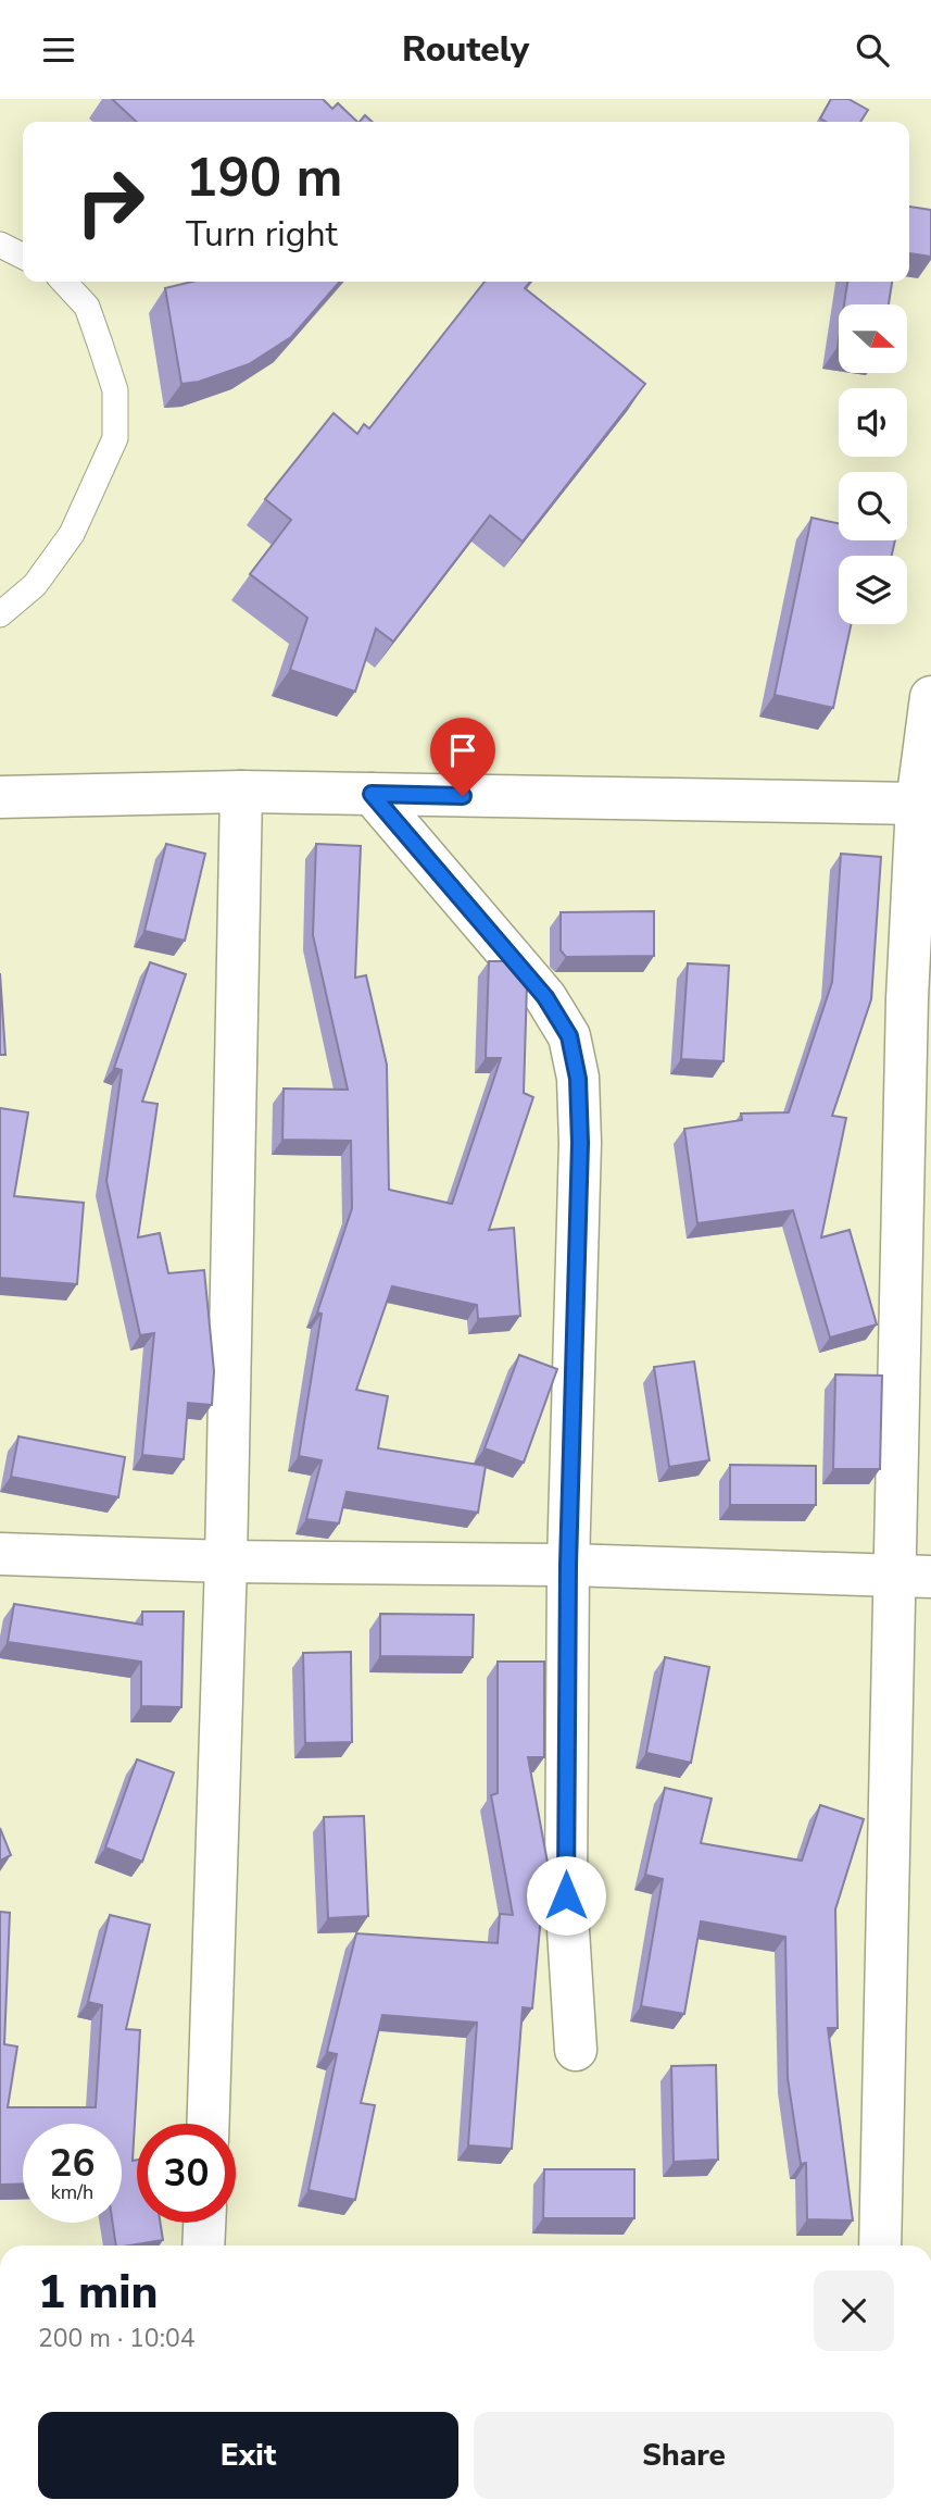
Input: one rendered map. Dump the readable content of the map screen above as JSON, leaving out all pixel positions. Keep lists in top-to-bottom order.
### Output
{
  "north": "right",
  "page": {
    "header": "Routely",
    "turn": ["190 m", "Turn right"],
    "speed": "26 km/h",
    "limit": "30",
    "heading": ["1 min", "200 m · 10:04"],
    "buttons": ["Exit", "Share"]
  }
}
